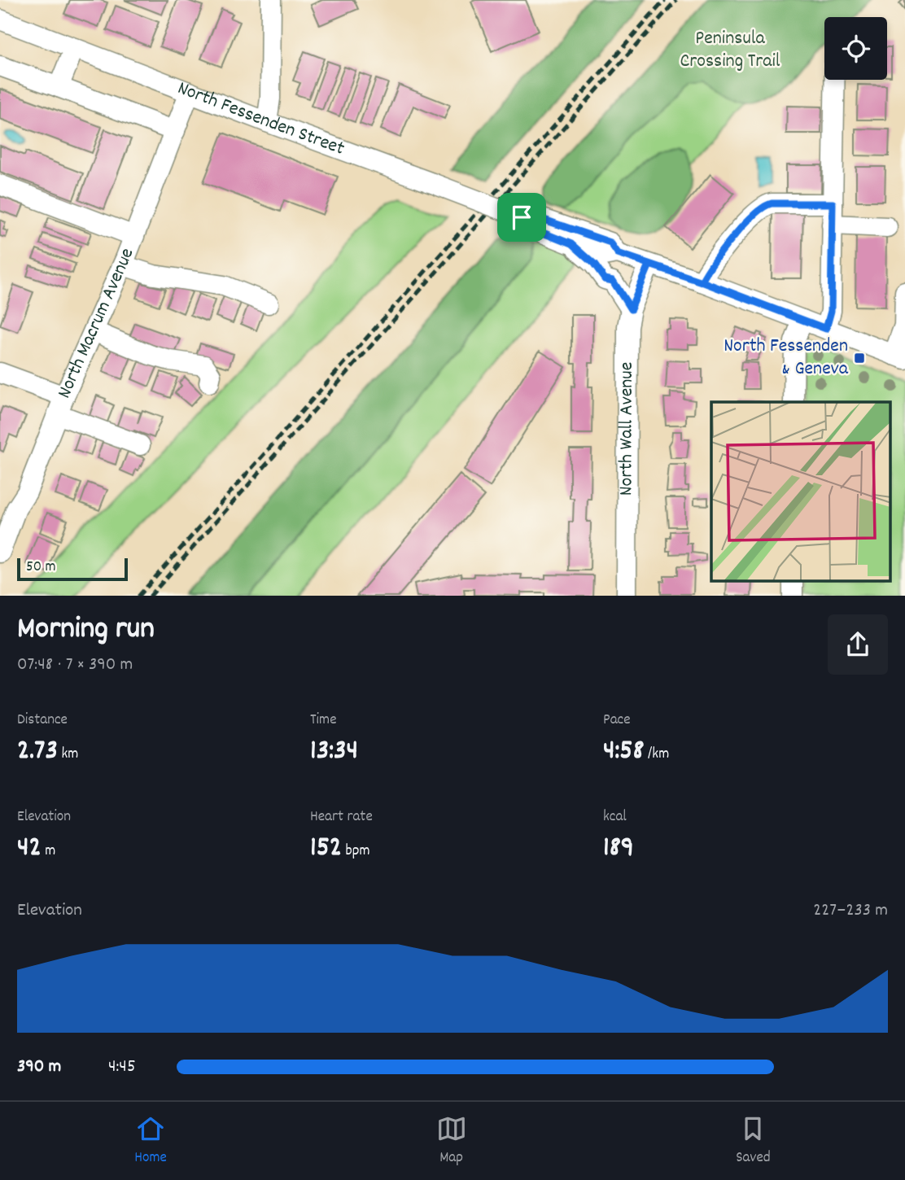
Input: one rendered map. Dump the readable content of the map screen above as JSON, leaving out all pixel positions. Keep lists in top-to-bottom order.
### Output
{
  "streets": {
    "street": ["North Fessenden Street", "North Macrum Avenue", "North Wall Avenue"]
  },
  "crossings": [
    ["North Fessenden Street", "North Macrum Avenue"],
    ["North Fessenden Street", "North Wall Avenue"]
  ],
  "parks": ["Peninsula Crossing Trail"],
  "places": {
    "transit": ["North Fessenden & Geneva"]
  },
  "scale_bar": "50 m",
  "page": {
    "scale": "50 m",
    "heading": ["Morning run", "07:48 · 7 × 390 m"],
    "stats": [
      ["Distance", "2.73 km"],
      ["Time", "13:34"],
      ["Pace", "4:58 /km"],
      ["Elevation", "42 m"],
      ["Heart rate", "152 bpm"],
      ["kcal", "189"]
    ],
    "chart": ["Elevation", "227–233 m"],
    "list": [
      {
        "name": "390 m",
        "note": "4:45"
      }
    ],
    "tabs": ["Home", "Map", "Saved"]
  }
}
